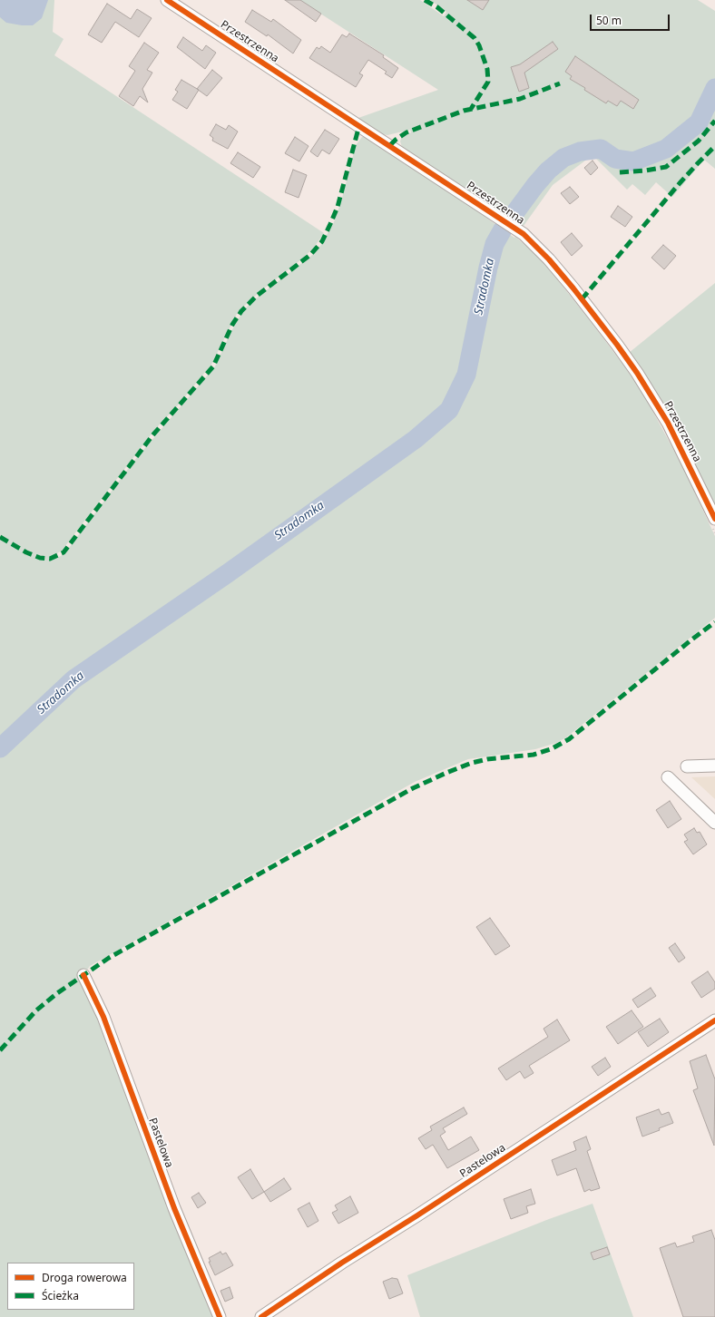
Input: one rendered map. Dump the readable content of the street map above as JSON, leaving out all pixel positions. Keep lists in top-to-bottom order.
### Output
{
  "streets": {
    "street": ["Przestrzenna", "Pastelowa"]
  },
  "water": ["Stradomka"],
  "legend": ["Droga rowerowa", "Ścieżka"],
  "scale_bar": "50 m"
}
